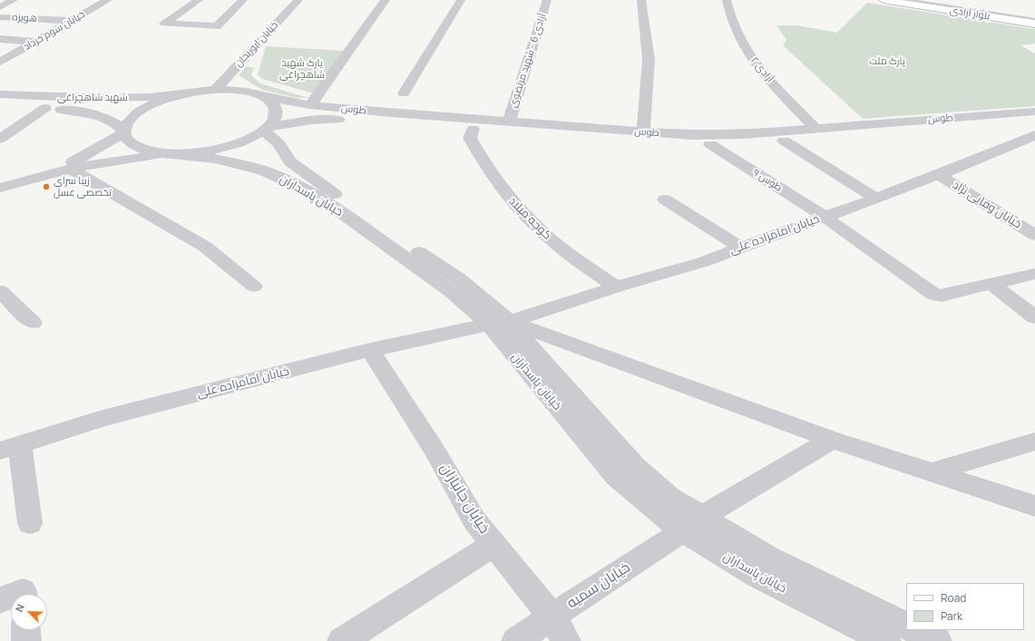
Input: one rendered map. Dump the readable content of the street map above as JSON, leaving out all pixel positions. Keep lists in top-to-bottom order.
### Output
{
  "streets": {
    "main road": ["بلوار آزادی"],
    "street": [
      "هویزه",
      "خیابان سوم خرداد",
      "خیابان ابوریحان",
      "آزادی 6 - شهید مرتضوی",
      "آزادی ۲",
      "شهید شاهچراغی",
      "طوس",
      "طوس ۹",
      "خیابان پاسداران",
      "خیابان وفایی نژاد",
      "کوچه میلاد",
      "خیابان امامزاده علی",
      "خیابان جانبازان",
      "خیابان سمیه"
    ]
  },
  "crossings": [
    ["هویزه", "خیابان سوم خرداد"],
    ["خیابان ابوریحان", "طوس"],
    ["آزادی 6 - شهید مرتضوی", "طوس"],
    ["آزادی ۲", "طوس"],
    ["شهید شاهچراغی", "طوس"],
    ["شهید شاهچراغی", "خیابان پاسداران"],
    ["طوس", "طوس ۹"],
    ["طوس", "خیابان پاسداران"],
    ["طوس", "کوچه میلاد"],
    ["طوس", "خیابان امامزاده علی"],
    ["طوس ۹", "خیابان امامزاده علی"],
    ["خیابان پاسداران", "خیابان امامزاده علی"],
    ["خیابان پاسداران", "خیابان سمیه"],
    ["خیابان وفایی نژاد", "خیابان امامزاده علی"],
    ["کوچه میلاد", "خیابان امامزاده علی"],
    ["خیابان امامزاده علی", "خیابان جانبازان"],
    ["خیابان جانبازان", "خیابان سمیه"]
  ],
  "parks": ["پارک ملت", "پارک شهید شاهچراغی"],
  "places": ["زیبا سرای تخصصی عسل"],
  "legend": ["Road", "Park"],
  "north": "top left"
}
